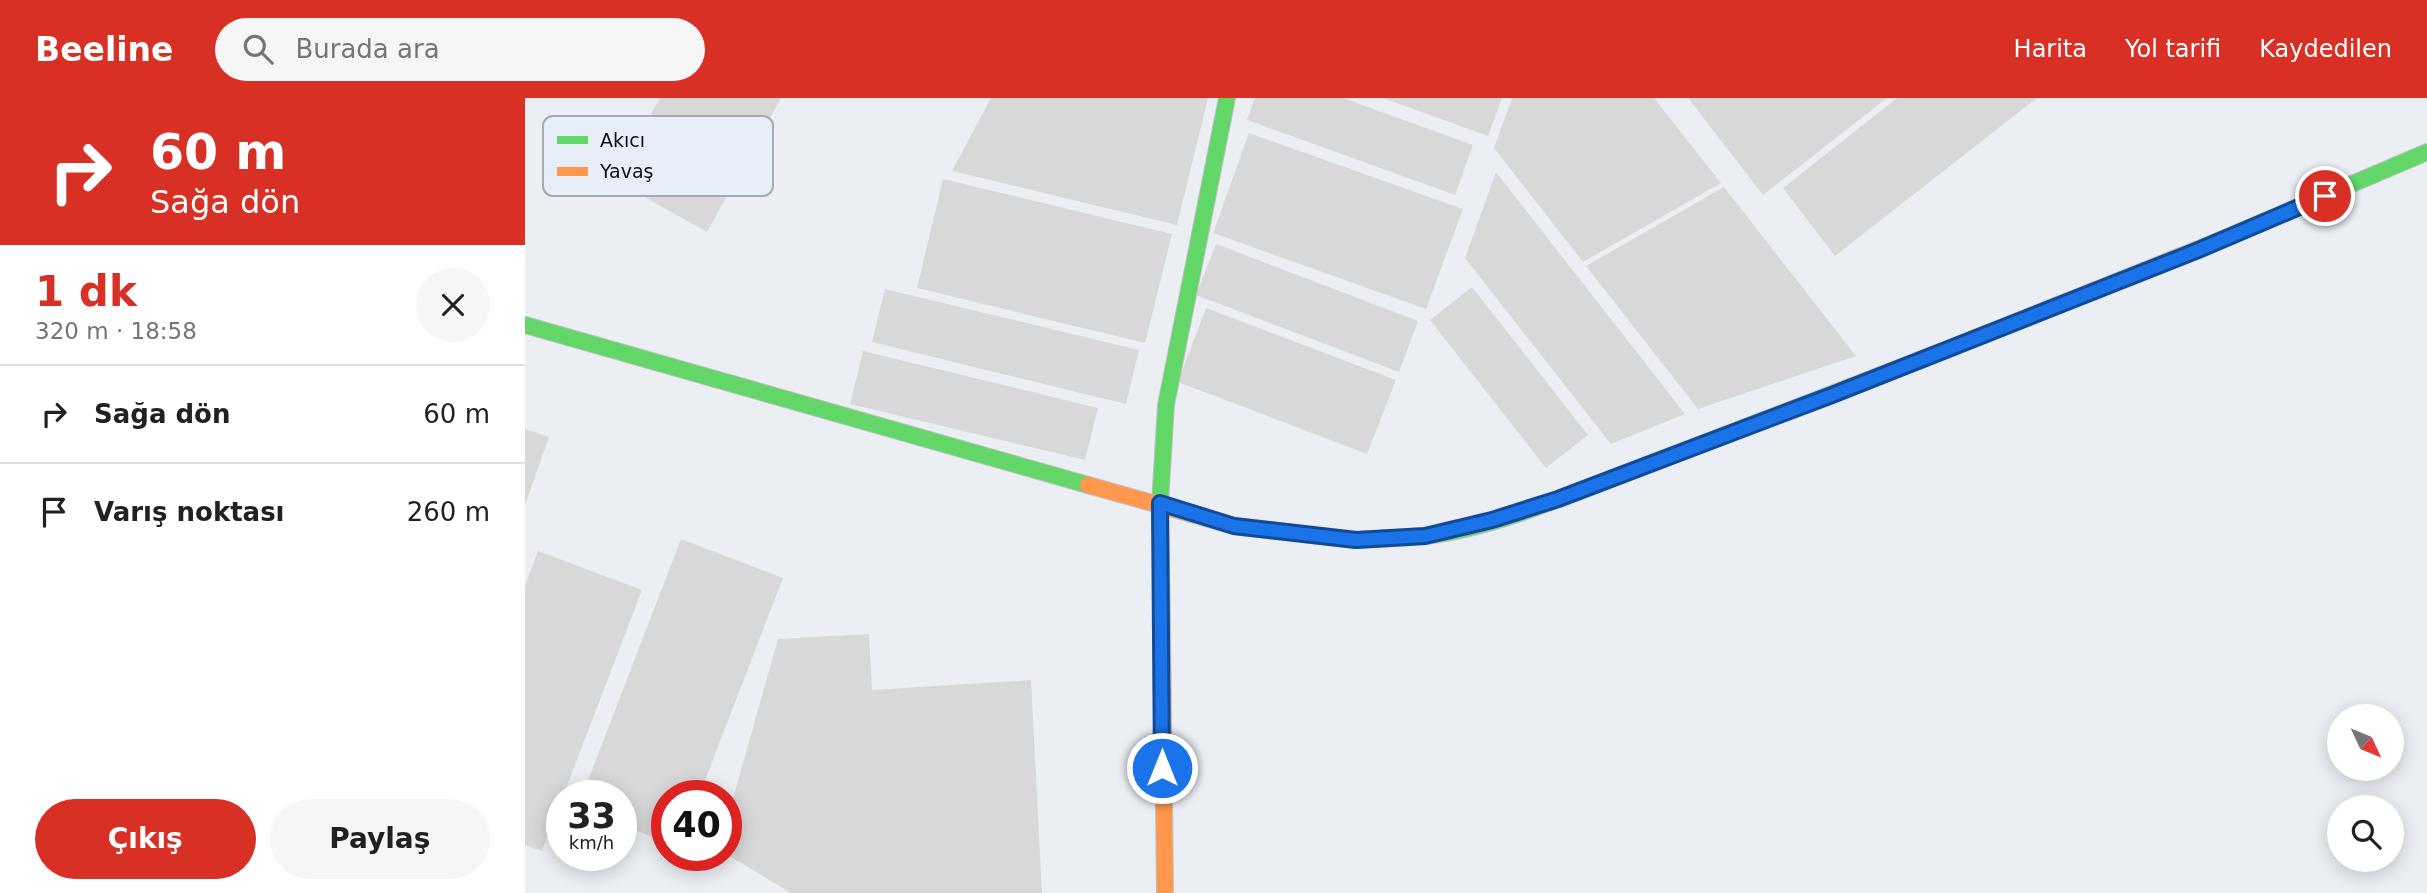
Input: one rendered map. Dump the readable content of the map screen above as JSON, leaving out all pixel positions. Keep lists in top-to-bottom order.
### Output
{
  "legend": ["Akıcı", "Yavaş"],
  "north": "bottom right",
  "page": {
    "header": "Beeline",
    "search": "Burada ara",
    "nav": ["Harita", "Yol tarifi", "Kaydedilen"],
    "turn": ["60 m", "Sağa dön"],
    "heading": ["1 dk", "320 m · 18:58"],
    "list": [
      {
        "name": "Sağa dön",
        "value": "60 m"
      },
      {
        "name": "Varış noktası",
        "value": "260 m"
      }
    ],
    "speed": "33 km/h",
    "limit": "40",
    "buttons": ["Çıkış", "Paylaş"]
  }
}
